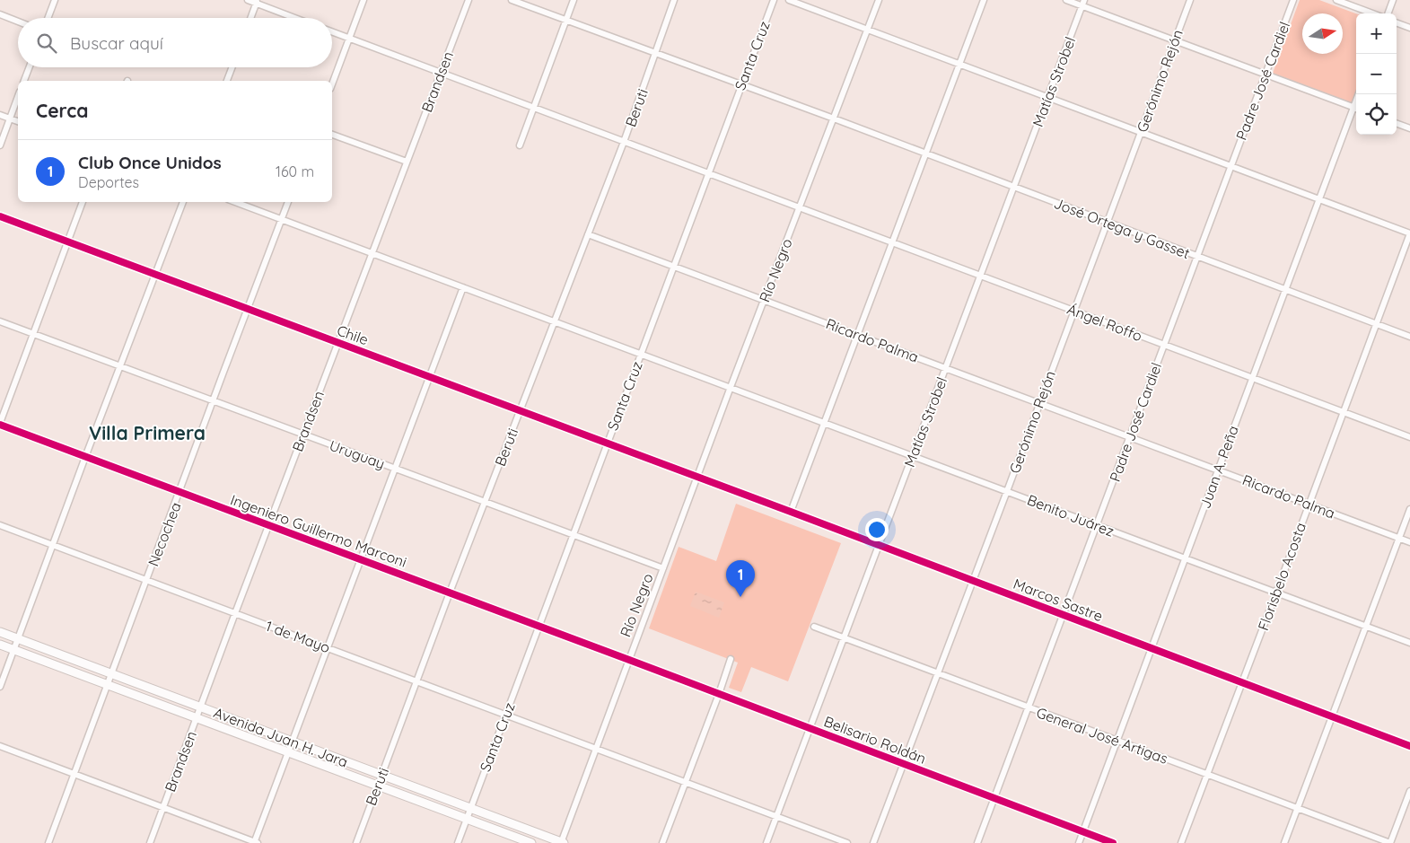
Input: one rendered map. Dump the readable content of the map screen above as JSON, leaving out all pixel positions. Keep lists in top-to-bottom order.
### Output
{
  "streets": {
    "main road": ["Avenida Juan H. Jara"],
    "street": [
      "Santa Cruz",
      "Gerónimo Rejón",
      "Padre José Cardiel",
      "Brandsen",
      "Matías Strobel",
      "Beruti",
      "José Ortega y Gasset",
      "Río Negro",
      "Ángel Roffo",
      "Chile",
      "Ricardo Palma",
      "Uruguay",
      "Juan A. Peña",
      "Benito Juárez",
      "Ingeniero Guillermo Marconi",
      "Necochea",
      "Florisbelo Acosta",
      "Marcos Sastre",
      "1 de Mayo",
      "General José Artigas",
      "Belisario Roldán"
    ]
  },
  "crossings": [
    ["Santa Cruz", "José Ortega y Gasset"],
    ["Santa Cruz", "Ángel Roffo"],
    ["Santa Cruz", "Chile"],
    ["Santa Cruz", "Ricardo Palma"],
    ["Santa Cruz", "Uruguay"],
    ["Santa Cruz", "Benito Juárez"],
    ["Santa Cruz", "Ingeniero Guillermo Marconi"],
    ["Santa Cruz", "1 de Mayo"],
    ["Santa Cruz", "Avenida Juan H. Jara"],
    ["Gerónimo Rejón", "José Ortega y Gasset"],
    ["Gerónimo Rejón", "Ángel Roffo"],
    ["Gerónimo Rejón", "Ricardo Palma"],
    ["Gerónimo Rejón", "Benito Juárez"],
    ["Gerónimo Rejón", "Marcos Sastre"],
    ["Gerónimo Rejón", "General José Artigas"],
    ["Gerónimo Rejón", "Belisario Roldán"],
    ["Padre José Cardiel", "José Ortega y Gasset"],
    ["Padre José Cardiel", "Ángel Roffo"],
    ["Padre José Cardiel", "Ricardo Palma"],
    ["Padre José Cardiel", "Benito Juárez"],
    ["Padre José Cardiel", "Marcos Sastre"],
    ["Padre José Cardiel", "General José Artigas"],
    ["Padre José Cardiel", "Belisario Roldán"],
    ["Brandsen", "Ángel Roffo"],
    ["Brandsen", "Chile"],
    ["Brandsen", "Uruguay"],
    ["Brandsen", "Benito Juárez"],
    ["Brandsen", "Ingeniero Guillermo Marconi"],
    ["Brandsen", "1 de Mayo"],
    ["Brandsen", "Avenida Juan H. Jara"],
    ["Matías Strobel", "José Ortega y Gasset"],
    ["Matías Strobel", "Ángel Roffo"],
    ["Matías Strobel", "Ricardo Palma"],
    ["Matías Strobel", "Benito Juárez"],
    ["Matías Strobel", "Marcos Sastre"],
    ["Matías Strobel", "1 de Mayo"],
    ["Matías Strobel", "General José Artigas"],
    ["Matías Strobel", "Belisario Roldán"],
    ["Beruti", "José Ortega y Gasset"],
    ["Beruti", "Ángel Roffo"],
    ["Beruti", "Chile"],
    ["Beruti", "Ricardo Palma"],
    ["Beruti", "Uruguay"],
    ["Beruti", "Benito Juárez"],
    ["Beruti", "Ingeniero Guillermo Marconi"],
    ["Beruti", "1 de Mayo"],
    ["Beruti", "Avenida Juan H. Jara"],
    ["José Ortega y Gasset", "Río Negro"],
    ["José Ortega y Gasset", "Juan A. Peña"],
    ["José Ortega y Gasset", "Florisbelo Acosta"],
    ["Río Negro", "Ángel Roffo"],
    ["Río Negro", "Chile"],
    ["Río Negro", "Ricardo Palma"],
    ["Río Negro", "Uruguay"],
    ["Río Negro", "Benito Juárez"],
    ["Río Negro", "Ingeniero Guillermo Marconi"],
    ["Río Negro", "Marcos Sastre"],
    ["Río Negro", "1 de Mayo"],
    ["Río Negro", "Avenida Juan H. Jara"],
    ["Río Negro", "Belisario Roldán"],
    ["Ángel Roffo", "Juan A. Peña"],
    ["Ángel Roffo", "Florisbelo Acosta"],
    ["Chile", "Necochea"],
    ["Chile", "Marcos Sastre"],
    ["Ricardo Palma", "Juan A. Peña"],
    ["Ricardo Palma", "Florisbelo Acosta"],
    ["Uruguay", "Necochea"],
    ["Juan A. Peña", "Benito Juárez"],
    ["Juan A. Peña", "Marcos Sastre"],
    ["Juan A. Peña", "General José Artigas"],
    ["Juan A. Peña", "Belisario Roldán"],
    ["Benito Juárez", "Necochea"],
    ["Benito Juárez", "Florisbelo Acosta"],
    ["Ingeniero Guillermo Marconi", "Necochea"],
    ["Ingeniero Guillermo Marconi", "Belisario Roldán"],
    ["Necochea", "1 de Mayo"],
    ["Necochea", "Avenida Juan H. Jara"],
    ["Florisbelo Acosta", "Marcos Sastre"],
    ["Florisbelo Acosta", "General José Artigas"]
  ],
  "districts": ["Villa Primera"],
  "north": "right",
  "page": {
    "map_buttons": ["+", "−"],
    "search": "Buscar aquí",
    "heading": "Cerca",
    "list": [
      {
        "mark": "1",
        "name": "Club Once Unidos",
        "note": "Deportes",
        "value": "160 m"
      }
    ],
    "pins": "1"
  }
}
